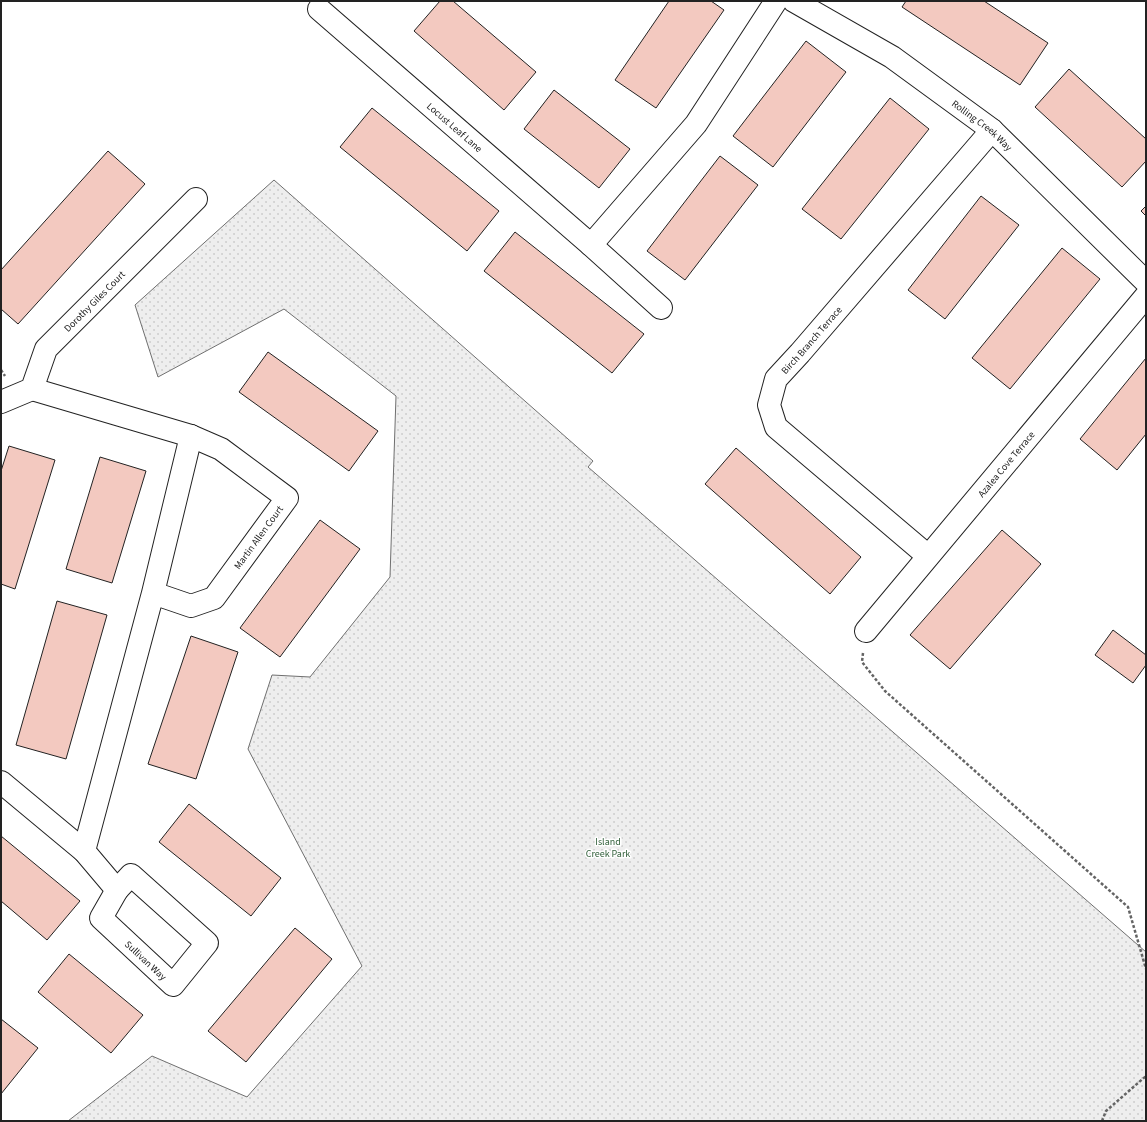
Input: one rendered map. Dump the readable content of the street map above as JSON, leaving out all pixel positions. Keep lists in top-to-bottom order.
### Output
{
  "streets": {
    "street": [
      "Rolling Creek Way",
      "Locust Leaf Lane",
      "Dorothy Giles Court",
      "Birch Branch Terrace",
      "Azalea Cove Terrace",
      "Martin Allen Court",
      "Sullivan Way"
    ]
  },
  "crossings": [
    ["Rolling Creek Way", "Birch Branch Terrace"],
    ["Dorothy Giles Court", "Martin Allen Court"],
    ["Birch Branch Terrace", "Azalea Cove Terrace"]
  ],
  "parks": ["Island Creek Park"]
}
